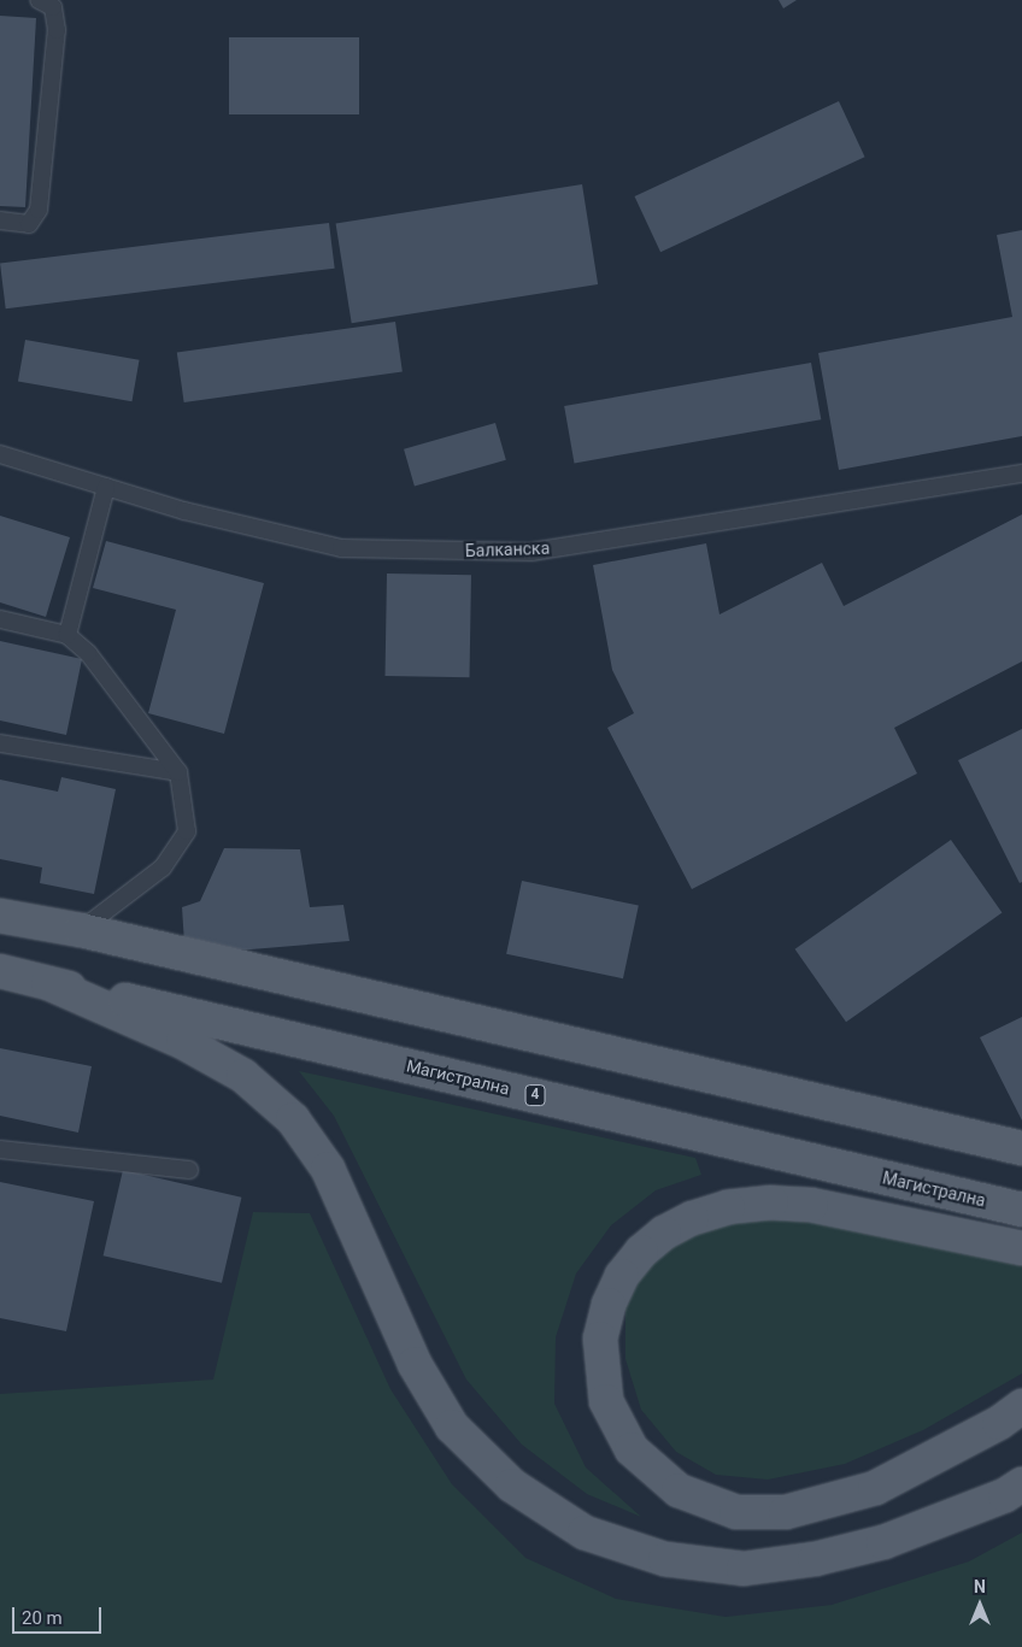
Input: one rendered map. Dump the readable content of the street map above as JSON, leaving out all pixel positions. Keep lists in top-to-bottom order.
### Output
{
  "streets": {
    "main road": ["Магистрална", "4"],
    "lane": ["Балканска"]
  },
  "scale_bar": "20 m",
  "north": "top"
}
